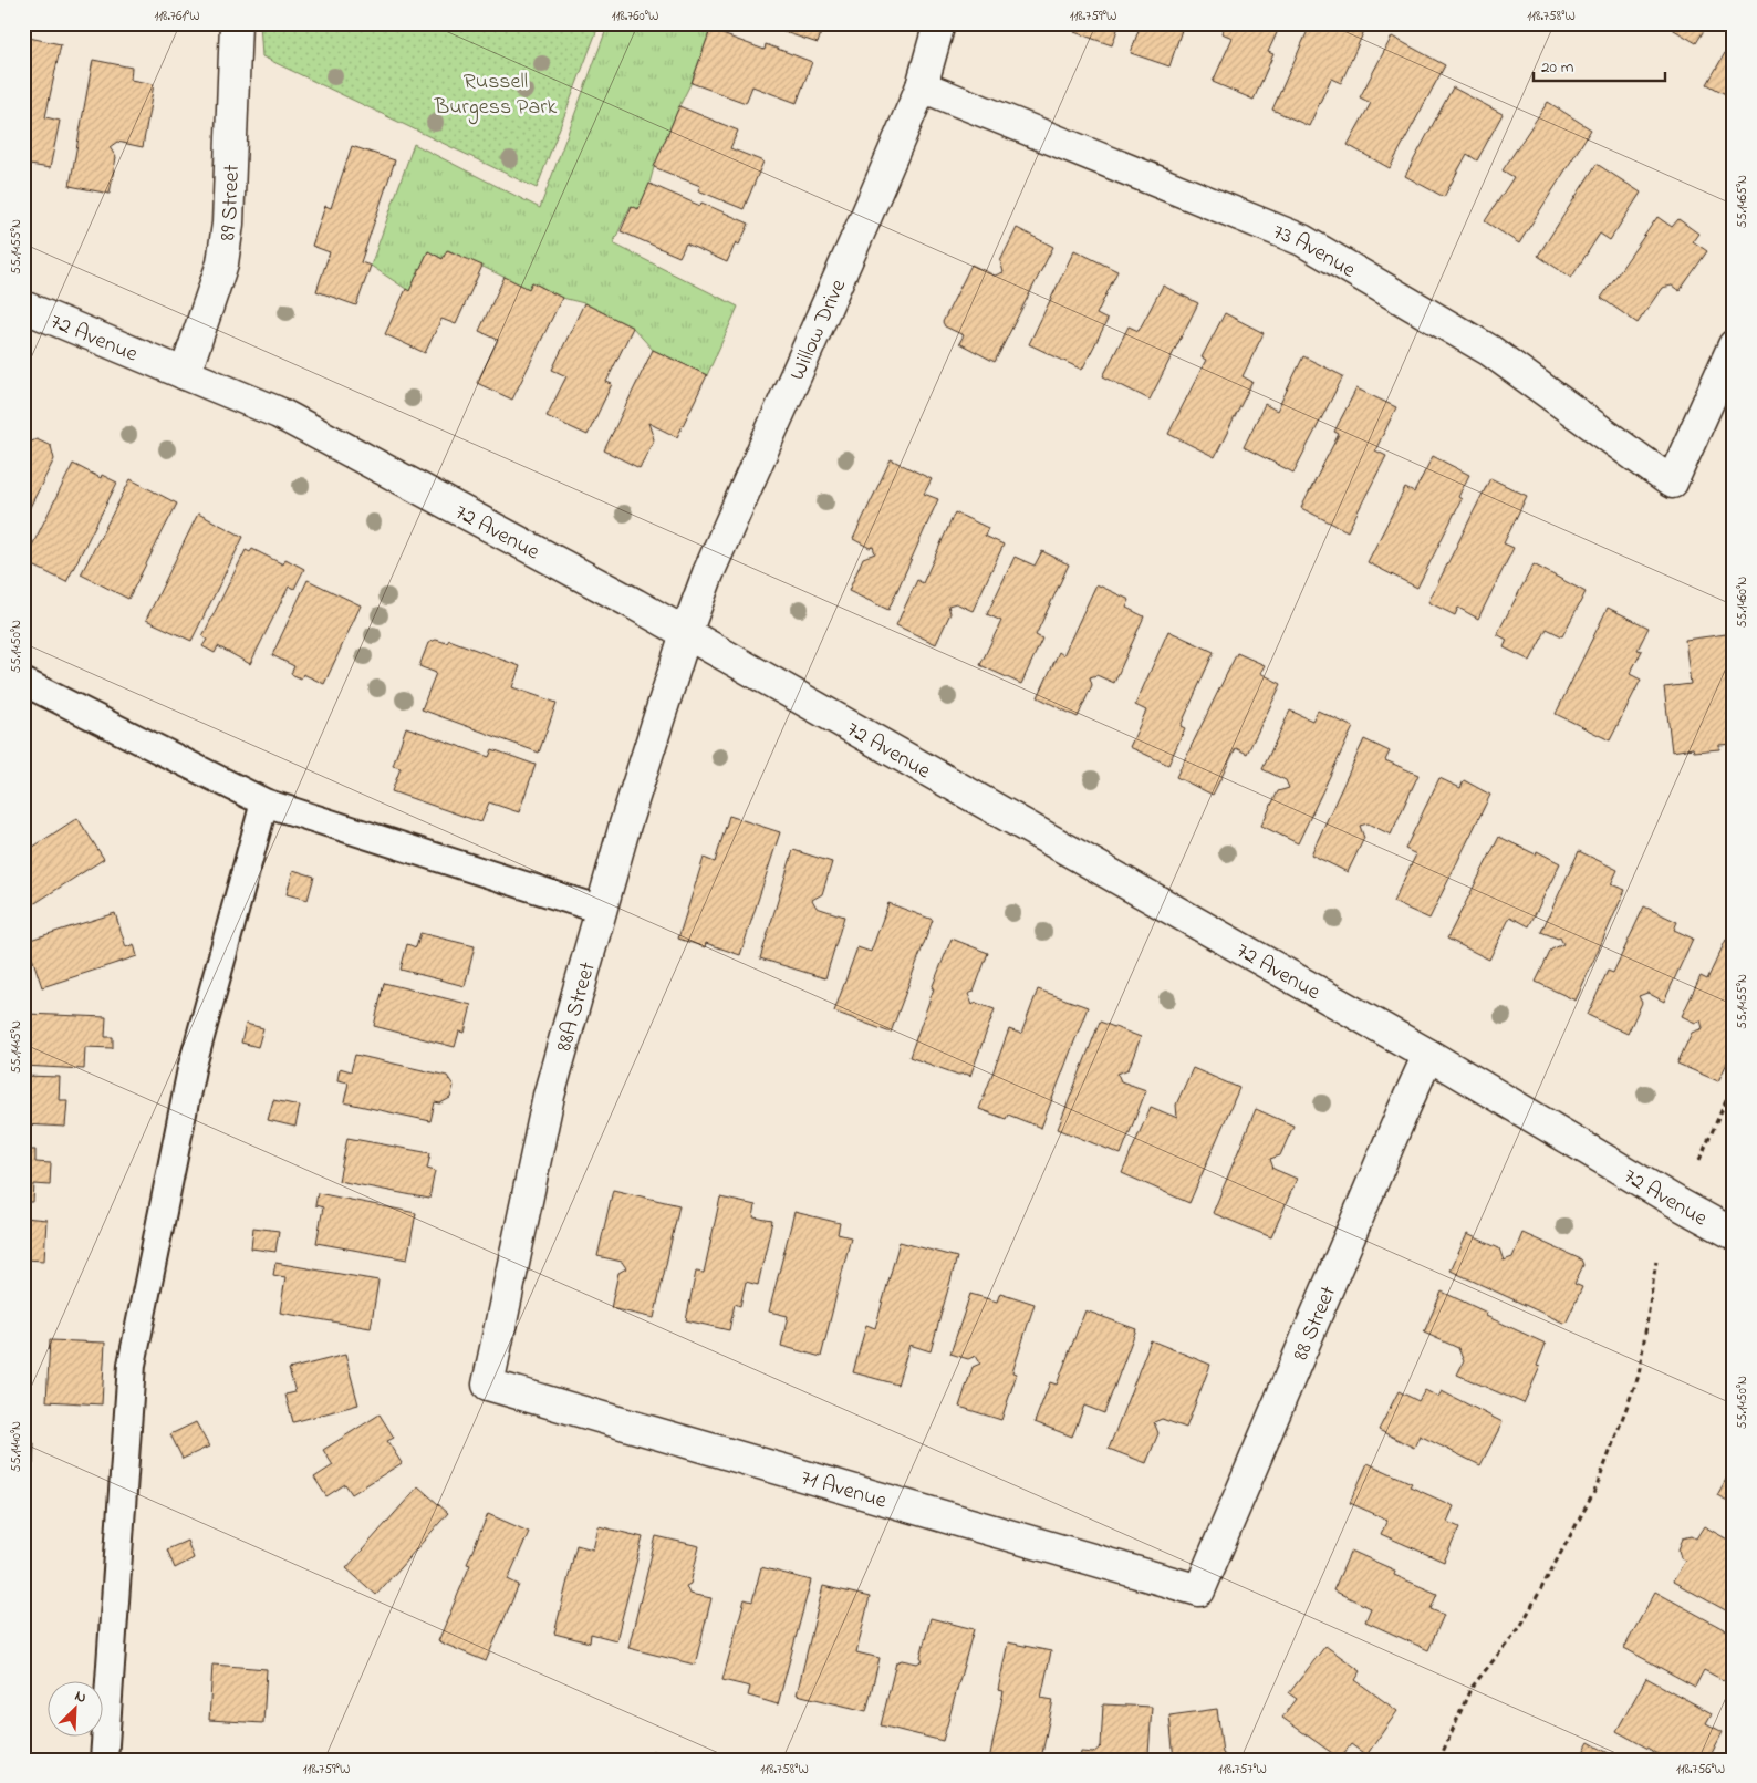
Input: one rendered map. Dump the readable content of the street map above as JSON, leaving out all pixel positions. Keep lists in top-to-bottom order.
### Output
{
  "streets": {
    "street": [
      "89 Street",
      "73 Avenue",
      "Willow Drive",
      "72 Avenue",
      "88A Street",
      "88 Street",
      "71 Avenue"
    ]
  },
  "crossings": [
    ["89 Street", "72 Avenue"],
    ["73 Avenue", "Willow Drive"],
    ["Willow Drive", "72 Avenue"],
    ["Willow Drive", "88A Street"],
    ["72 Avenue", "88A Street"],
    ["72 Avenue", "88 Street"],
    ["88A Street", "71 Avenue"],
    ["88 Street", "71 Avenue"]
  ],
  "parks": ["Russell Burgess Park"],
  "scale_bar": "20 m",
  "north": "top right",
  "coordinates": [
    "118.761°W",
    "118.760°W",
    "118.759°W",
    "118.758°W",
    "55.1465°N",
    "55.1455°N",
    "55.1460°N",
    "55.1450°N",
    "55.1445°N",
    "55.1440°N",
    "118.757°W",
    "118.756°W"
  ]
}
